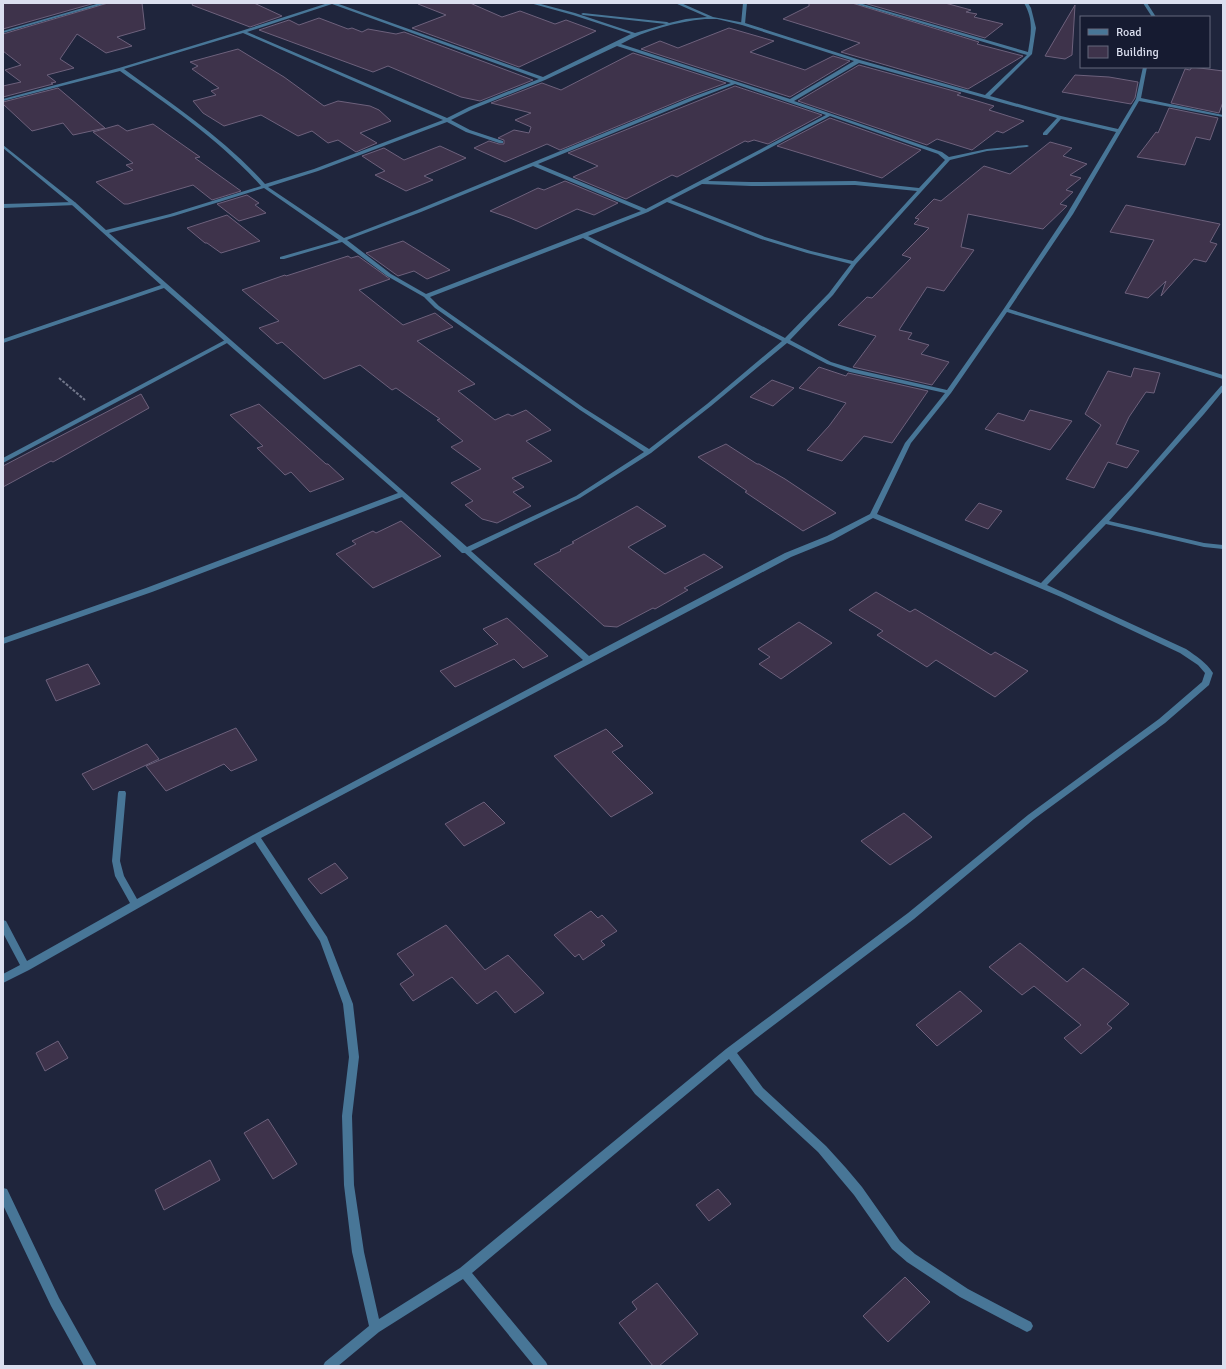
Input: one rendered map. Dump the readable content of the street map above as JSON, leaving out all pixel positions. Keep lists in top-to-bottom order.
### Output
{
  "legend": ["Road", "Building"]
}
